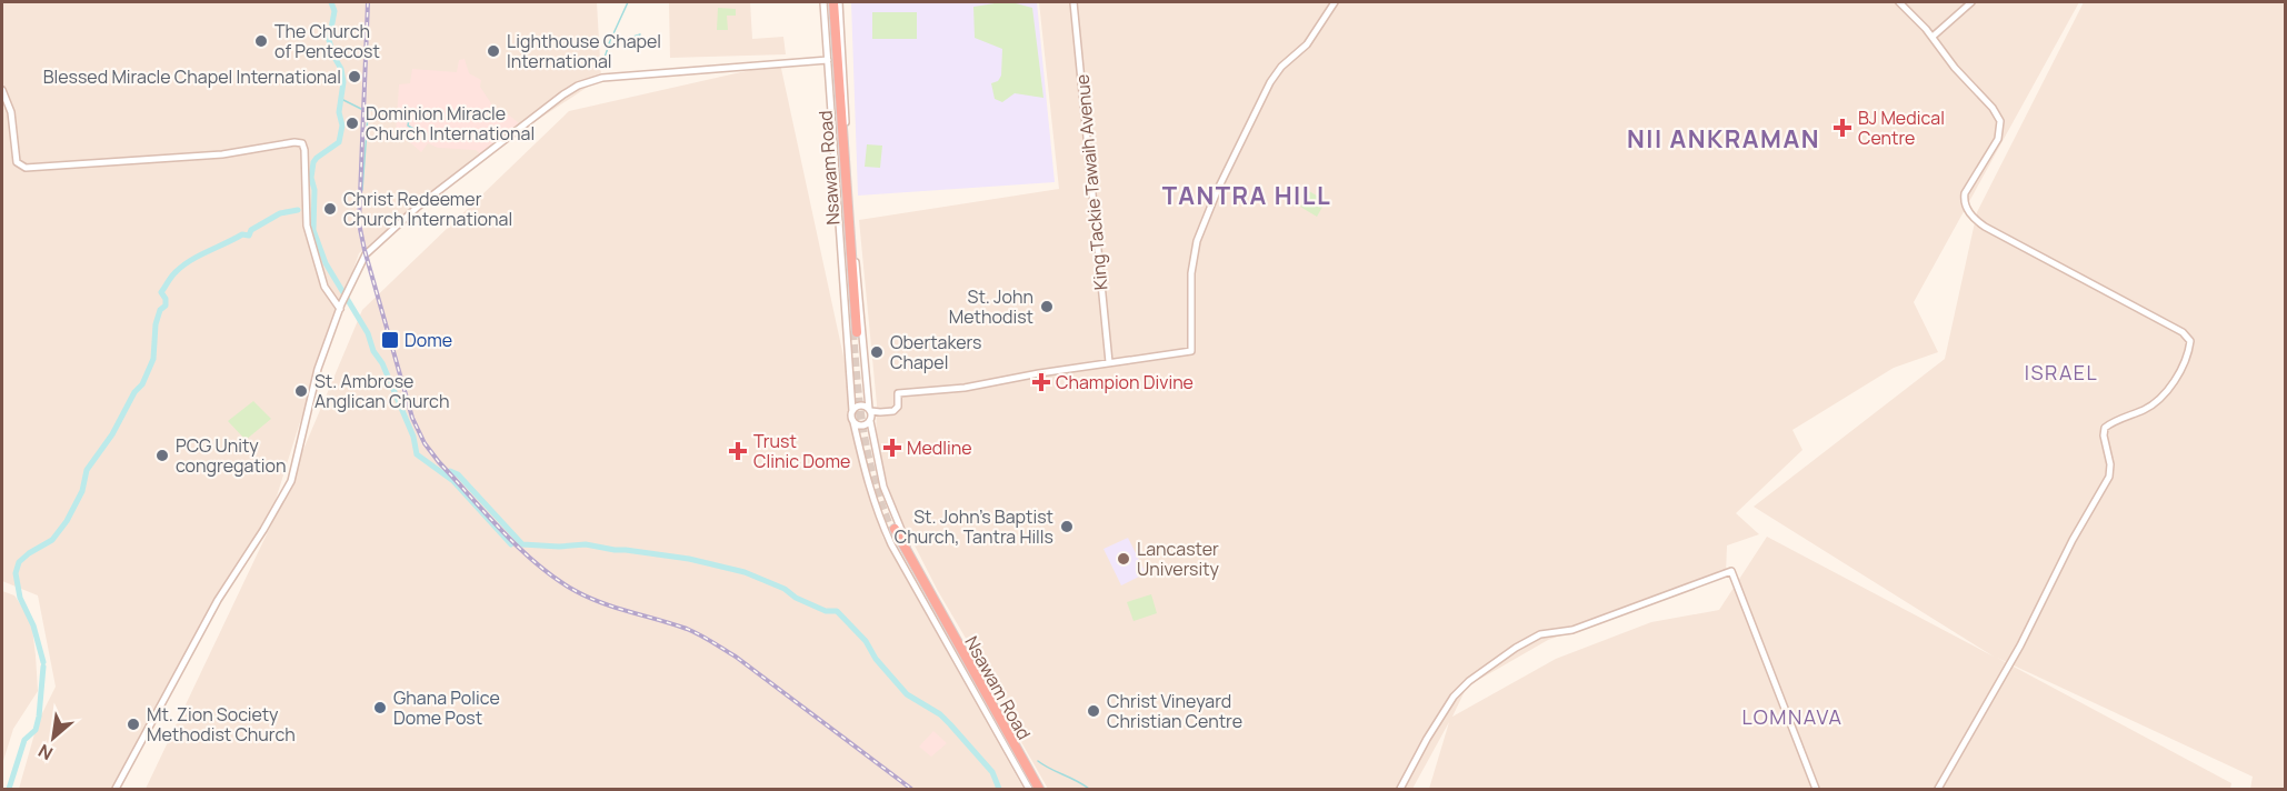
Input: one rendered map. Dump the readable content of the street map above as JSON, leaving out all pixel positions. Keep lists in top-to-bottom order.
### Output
{
  "streets": {
    "highway": ["Nsawam Road"],
    "street": ["King Tackie Tawaih Avenue"]
  },
  "districts": [
    "NII ANKRAMAN",
    "TANTRA HILL",
    "ISRAEL",
    "LOMNAVA"
  ],
  "places": {
    "other": [
      "The Church of Pentecost",
      "Lighthouse Chapel International",
      "Blessed Miracle Chapel International",
      "Dominion Miracle Church International",
      "Christ Redeemer Church International",
      "St. John Methodist",
      "Obertakers Chapel",
      "St. Ambrose Anglican Church",
      "PCG Unity congregation",
      "St. John's Baptist Church, Tantra Hills",
      "Lancaster University",
      "Ghana Police Dome Post",
      "Christ Vineyard Christian Centre",
      "Mt. Zion Society Methodist Church"
    ],
    "health": [
      "BJ Medical Centre",
      "Champion Divine",
      "Medline",
      "Trust Clinic Dome"
    ],
    "transit": ["Dome"]
  },
  "north": "bottom left"
}
